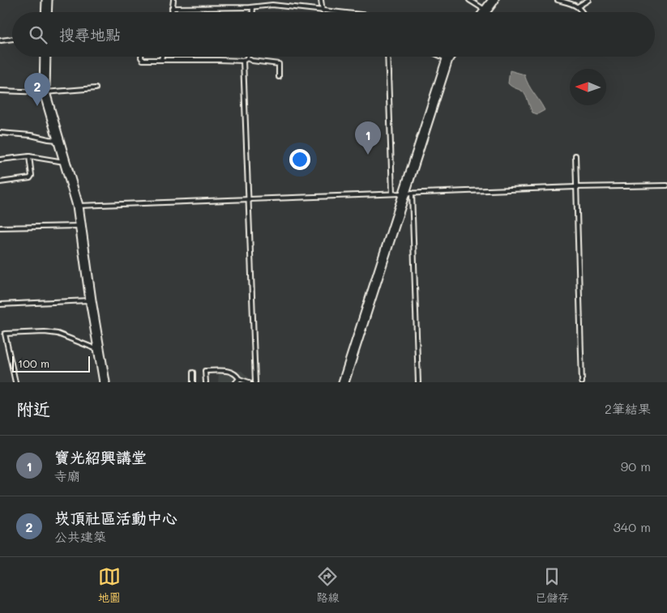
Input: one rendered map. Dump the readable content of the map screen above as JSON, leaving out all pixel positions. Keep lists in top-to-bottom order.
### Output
{
  "scale_bar": "100 m",
  "north": "left",
  "page": {
    "search": "搜尋地點",
    "pins": ["2", "1"],
    "scale": "100 m",
    "heading": ["附近", "2筆結果"],
    "list": [
      {
        "mark": "1",
        "name": "寶光紹興講堂",
        "note": "寺廟",
        "value": "90 m"
      },
      {
        "mark": "2",
        "name": "崁頂社區活動中心",
        "note": "公共建築",
        "value": "340 m"
      }
    ],
    "nav": ["地圖", "路線", "已儲存"]
  }
}
